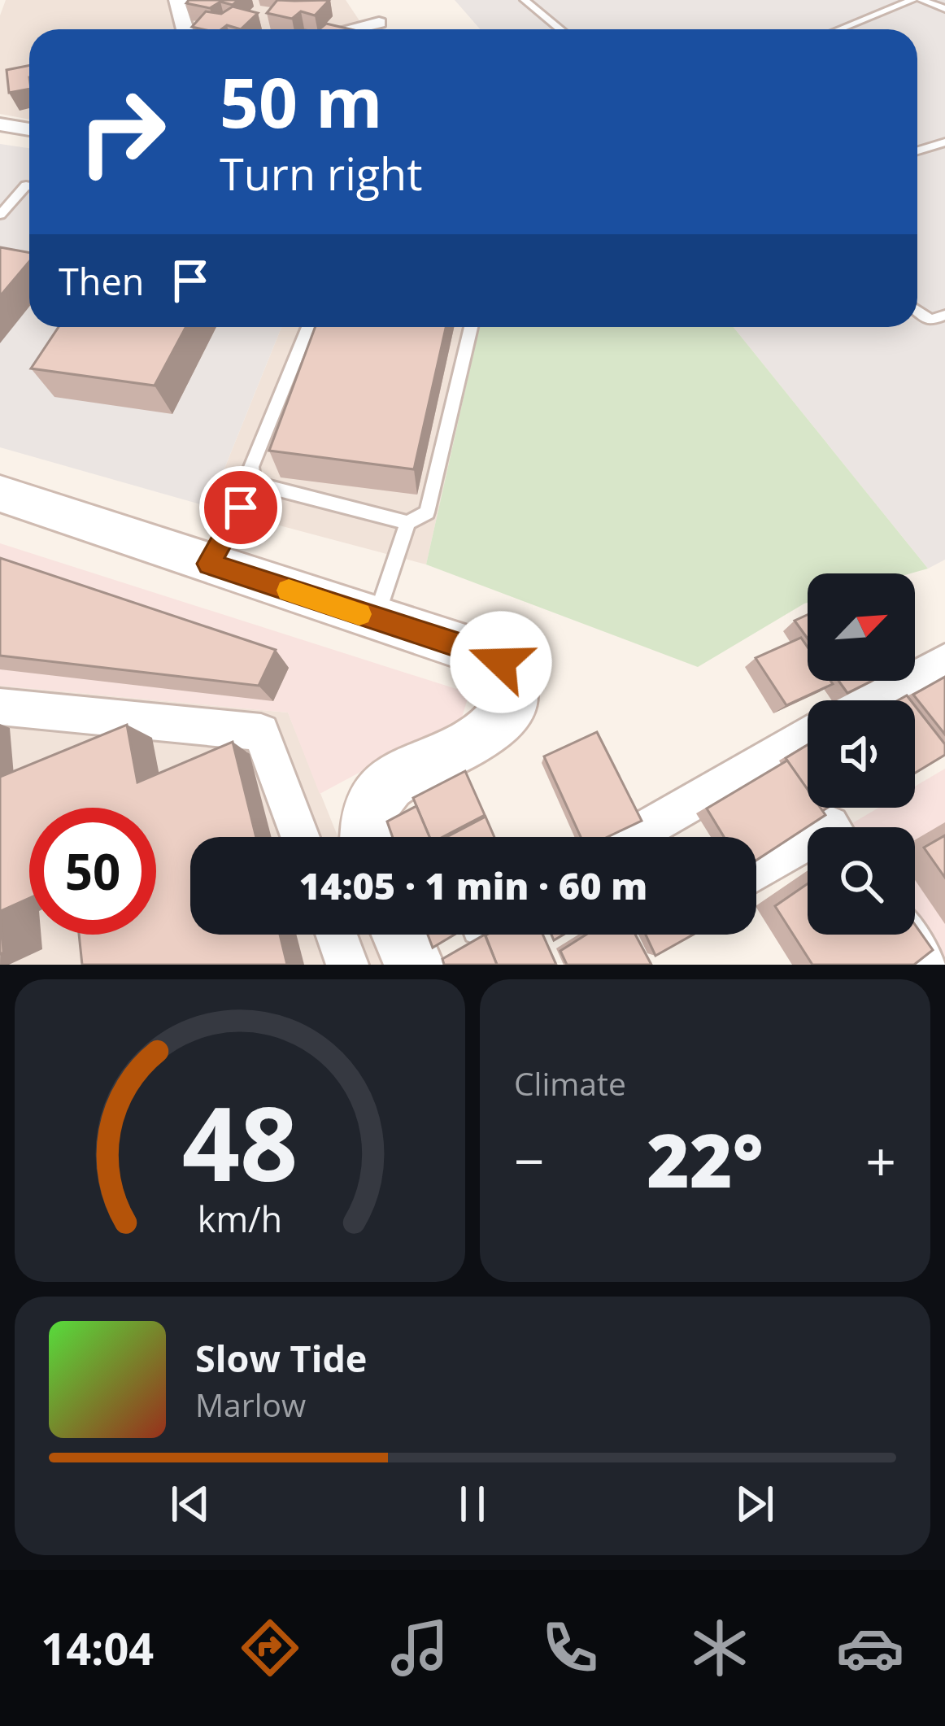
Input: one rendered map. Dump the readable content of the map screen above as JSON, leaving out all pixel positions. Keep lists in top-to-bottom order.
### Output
{
  "north": "top right",
  "page": {
    "turn": ["50 m", "Turn right"],
    "then": "Then",
    "limit": "50",
    "trip": "14:05 · 1 min · 60 m",
    "tile": "Climate",
    "heat": ["−", "22°", "+"],
    "song": ["Slow Tide", "Marlow"],
    "tabs": "14:04",
    "gauge": ["48", "km/h"]
  }
}
